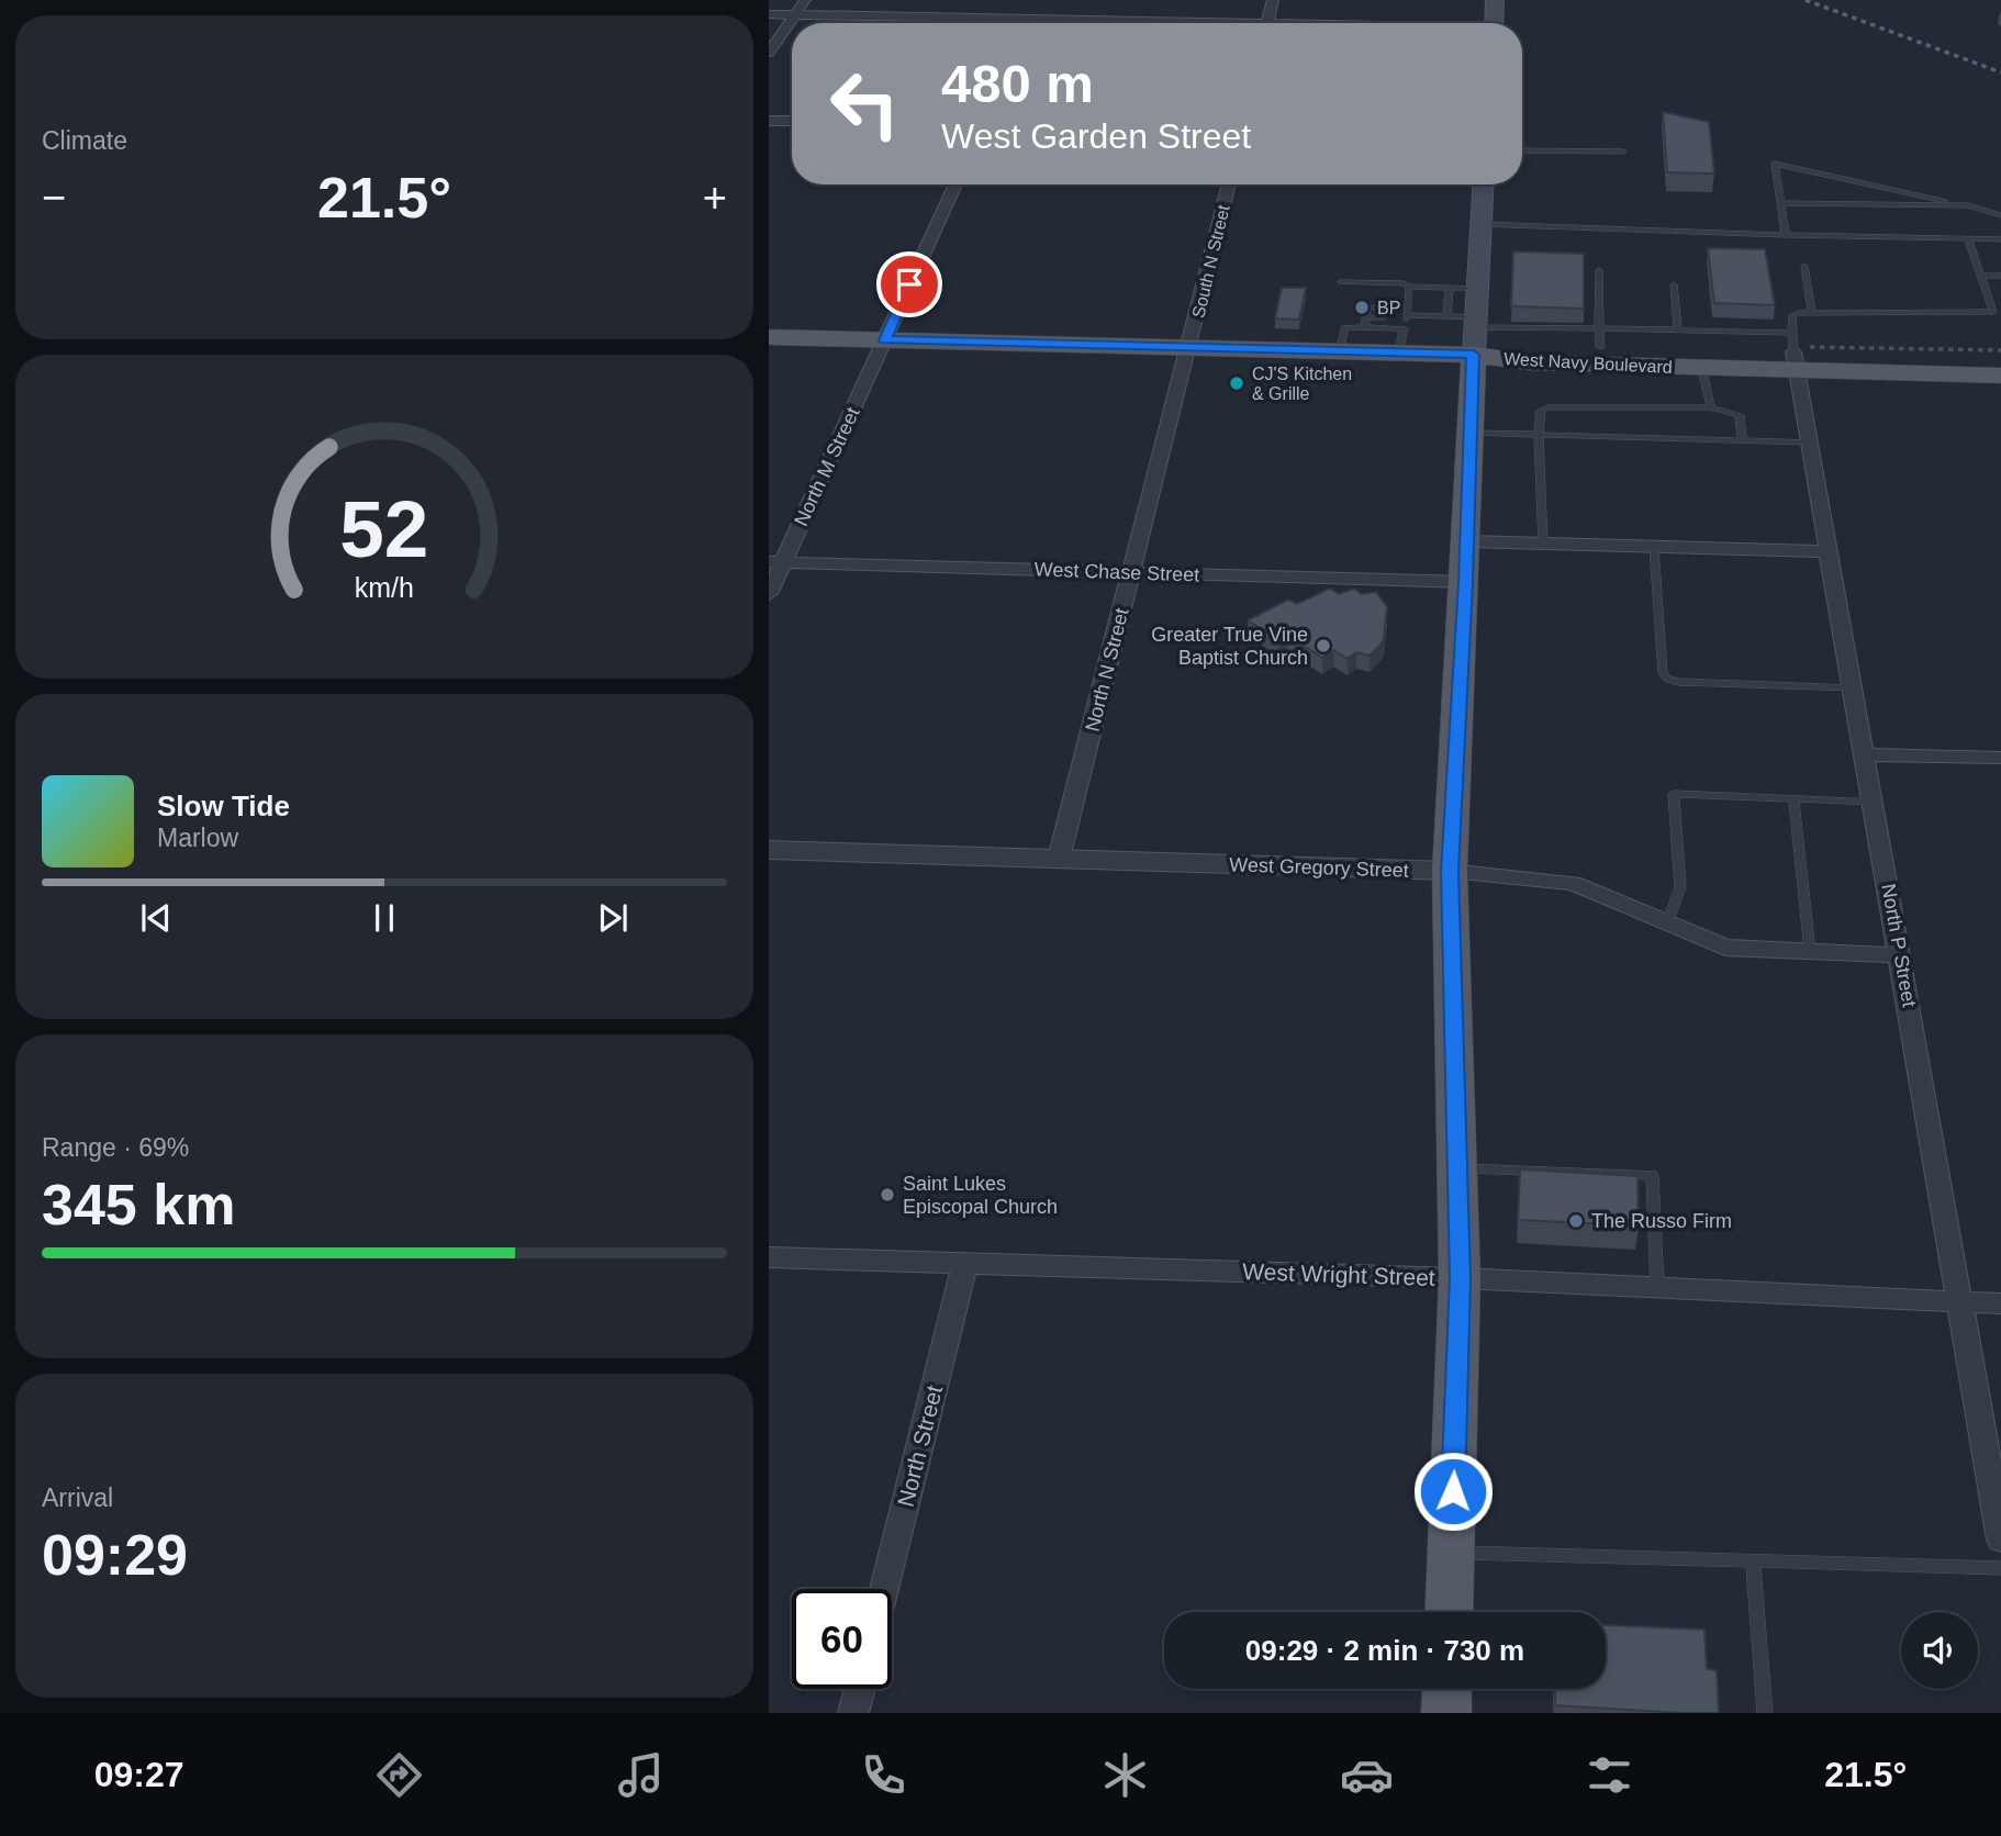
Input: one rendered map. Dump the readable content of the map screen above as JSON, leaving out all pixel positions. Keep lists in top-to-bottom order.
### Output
{
  "streets": {
    "main road": ["West Navy Boulevard"],
    "street": [
      "South N Street",
      "North M Street",
      "West Chase Street",
      "North N Street",
      "West Gregory Street",
      "North P Street",
      "West Wright Street",
      "North Street"
    ]
  },
  "crossings": [
    ["South N Street", "North N Street"],
    ["West Navy Boulevard", "North P Street"],
    ["North M Street", "West Chase Street"],
    ["West Chase Street", "North N Street"],
    ["North N Street", "West Gregory Street"],
    ["West Gregory Street", "North P Street"],
    ["North P Street", "West Wright Street"],
    ["West Wright Street", "North Street"]
  ],
  "places": [
    "BP",
    "CJ'S Kitchen & Grille",
    "Greater True Vine Baptist Church",
    "Saint Lukes Episcopal Church",
    "The Russo Firm"
  ],
  "page": {
    "tile": [
      "Climate",
      ["Range · 69%", "345 km"],
      ["Arrival", "09:29"]
    ],
    "turn": ["480 m", "West Garden Street"],
    "heat": ["−", "21.5°", "+"],
    "song": ["Slow Tide", "Marlow"],
    "limit": "60",
    "trip": "09:29 · 2 min · 730 m",
    "tabs": ["09:27", "21.5°"],
    "gauge": ["52", "km/h"]
  }
}
